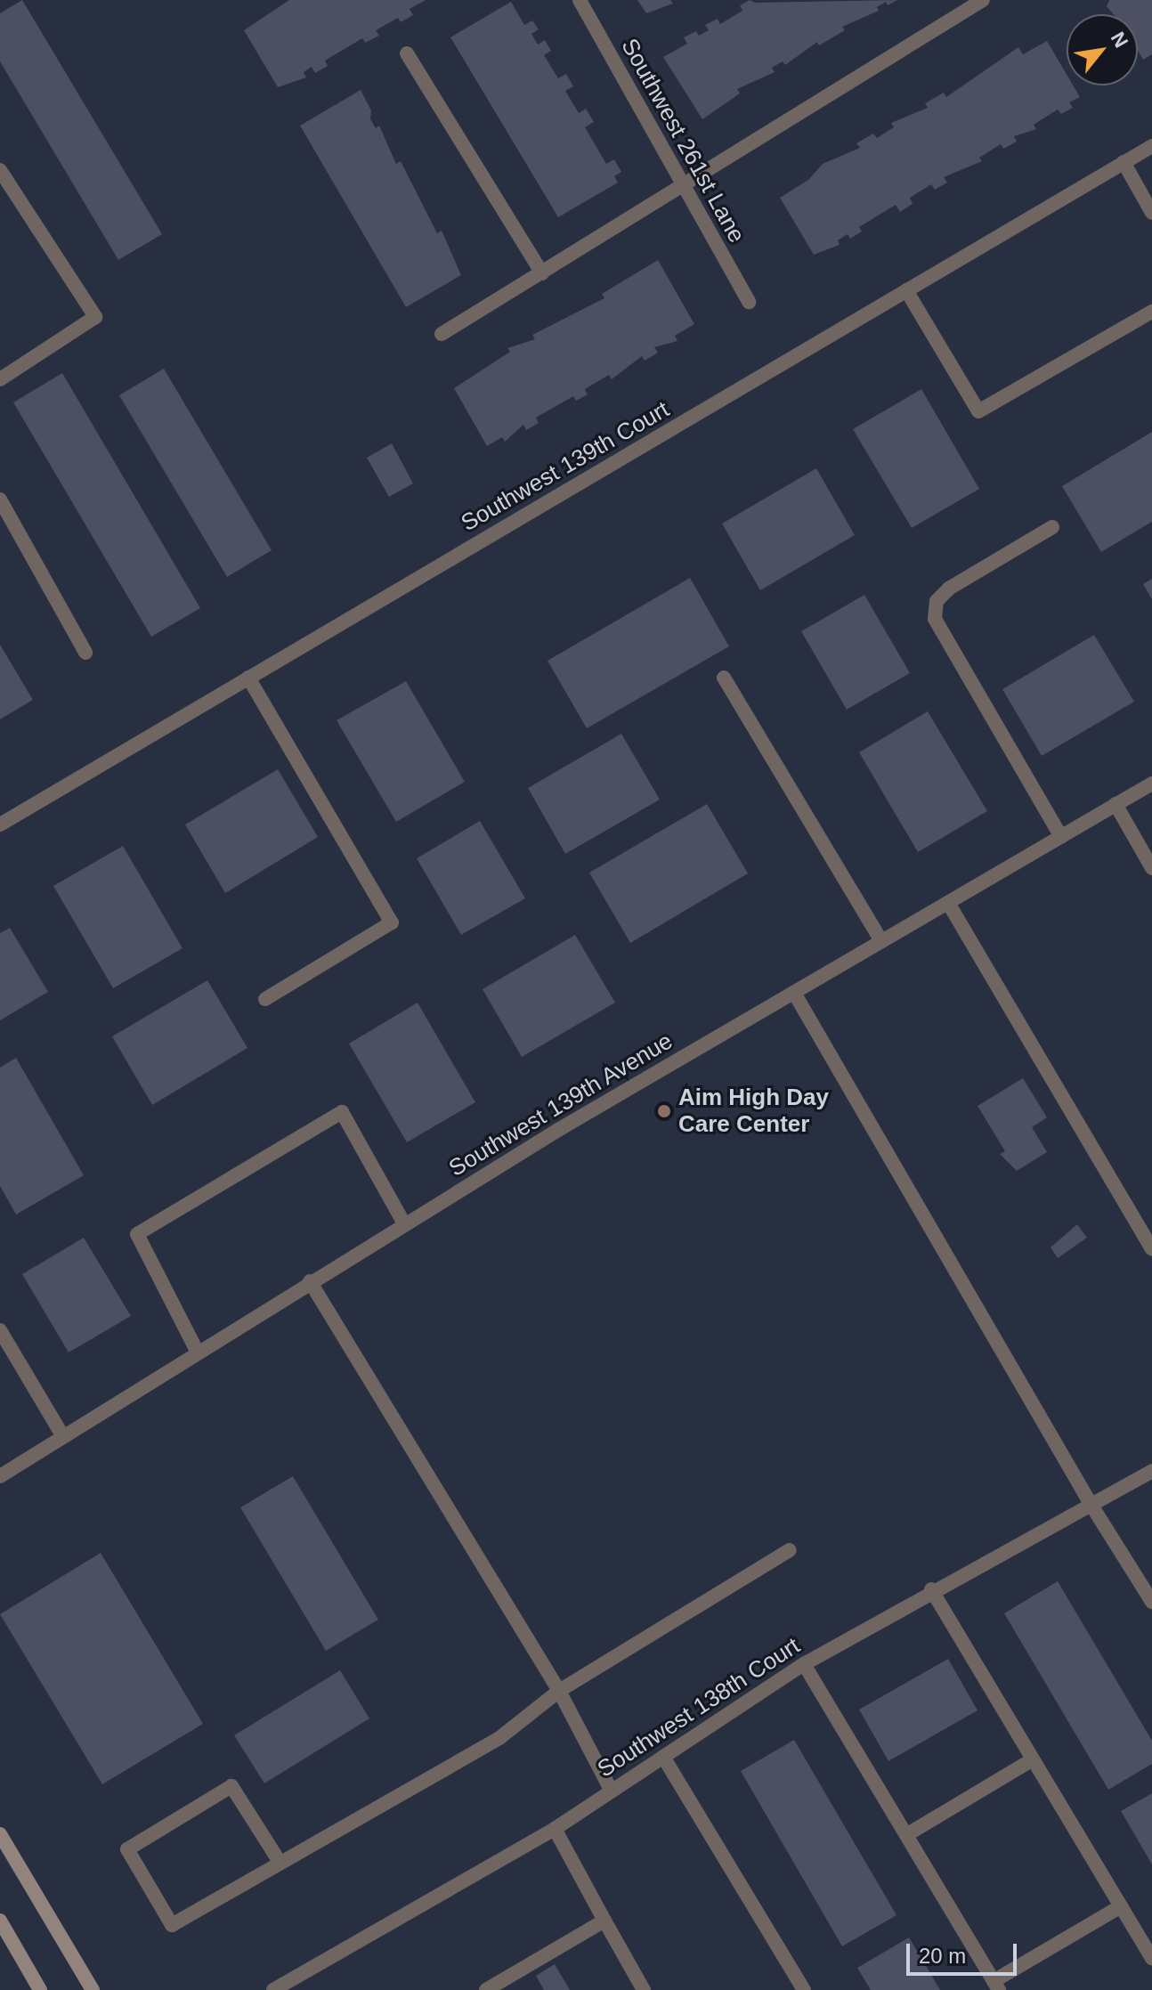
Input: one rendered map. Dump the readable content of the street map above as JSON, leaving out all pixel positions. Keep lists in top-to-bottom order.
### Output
{
  "streets": {
    "street": [
      "Southwest 261st Lane",
      "Southwest 139th Court",
      "Southwest 139th Avenue",
      "Southwest 138th Court"
    ]
  },
  "places": ["Aim High Day Care Center"],
  "scale_bar": "20 m",
  "north": "top right"
}
